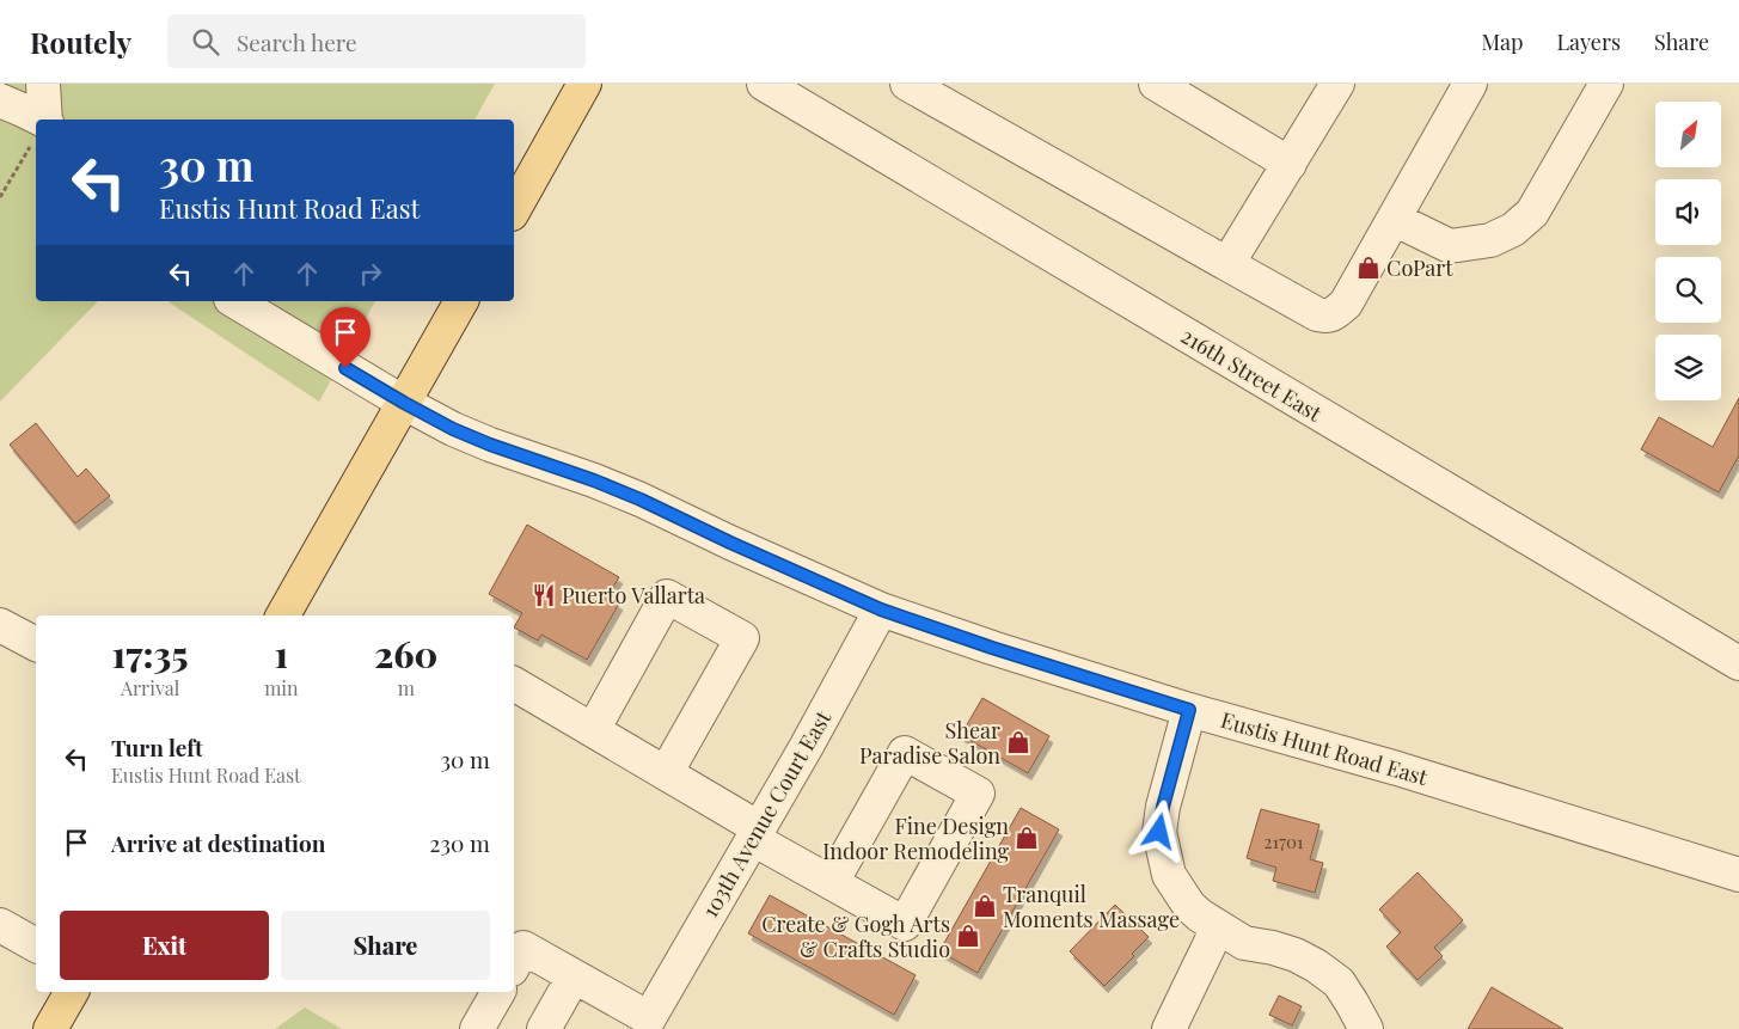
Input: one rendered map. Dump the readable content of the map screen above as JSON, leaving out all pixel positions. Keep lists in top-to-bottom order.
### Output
{
  "streets": {
    "street": ["216th Street East", "Eustis Hunt Road East", "103th Avenue Court East"]
  },
  "crossings": [
    ["Eustis Hunt Road East", "103th Avenue Court East"]
  ],
  "places": {
    "shop": [
      "CoPart",
      "Shear Paradise Salon",
      "Fine Design Indoor Remodeling",
      "Tranquil Moments Massage",
      "Create & Gogh Arts & Crafts Studio"
    ],
    "restaurant": ["Puerto Vallarta"]
  },
  "house_numbers": ["21701"],
  "north": "top right",
  "page": {
    "header": "Routely",
    "search": "Search here",
    "nav": ["Map", "Layers", "Share"],
    "turn": ["30 m", "Eustis Hunt Road East"],
    "eta": [
      "17:35",
      "Arrival",
      "1",
      "min",
      "260",
      "m"
    ],
    "list": [
      {
        "name": "Turn left",
        "note": "Eustis Hunt Road East",
        "value": "30 m"
      },
      {
        "name": "Arrive at destination",
        "value": "230 m"
      }
    ],
    "buttons": ["Exit", "Share"]
  }
}
